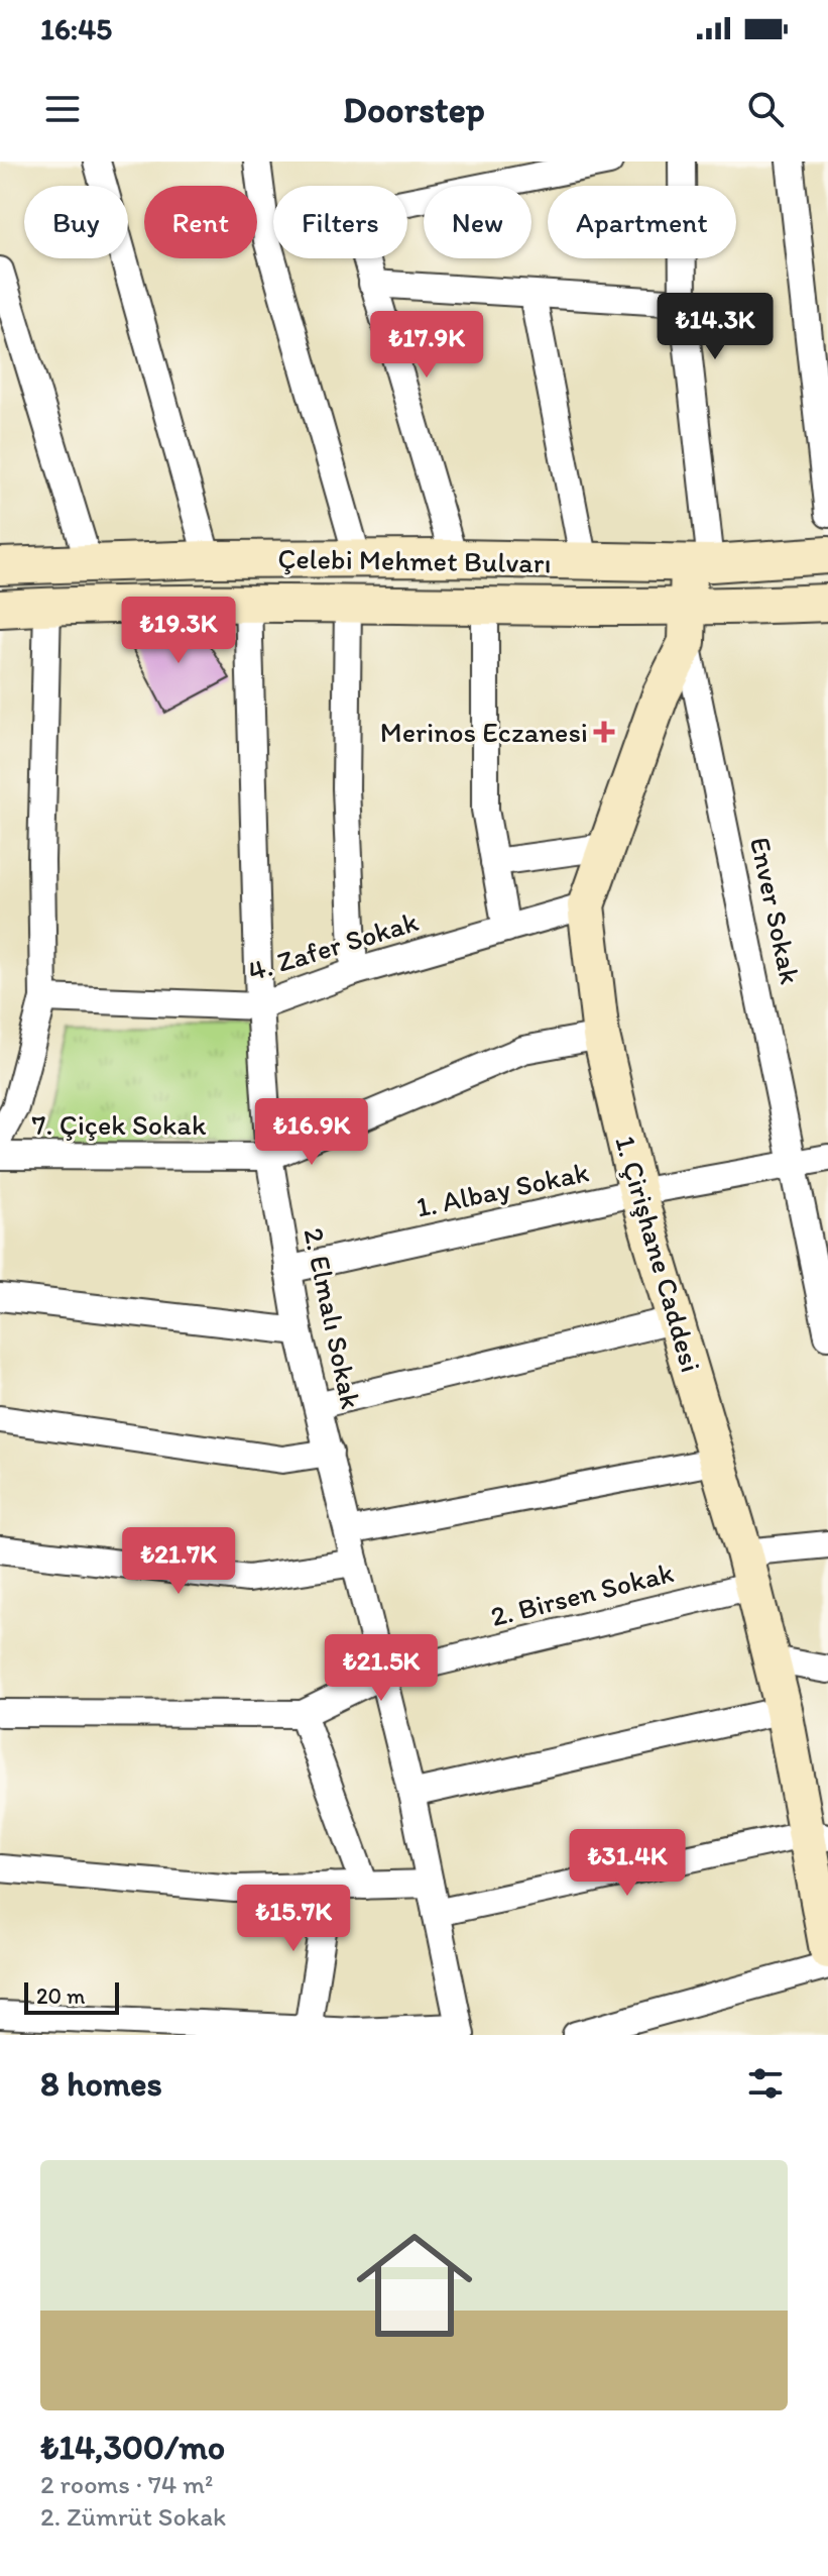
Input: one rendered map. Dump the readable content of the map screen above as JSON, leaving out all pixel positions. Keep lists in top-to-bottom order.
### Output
{
  "streets": {
    "main road": ["Çelebi Mehmet Bulvarı", "1. Çirişhane Caddesi"],
    "street": [
      "Enver Sokak",
      "4. Zafer Sokak",
      "7. Çiçek Sokak",
      "1. Albay Sokak",
      "2. Elmalı Sokak",
      "2. Birsen Sokak"
    ]
  },
  "crossings": [
    ["Çelebi Mehmet Bulvarı", "Enver Sokak"],
    ["Çelebi Mehmet Bulvarı", "1. Çirişhane Caddesi"],
    ["Çelebi Mehmet Bulvarı", "2. Elmalı Sokak"],
    ["Enver Sokak", "1. Albay Sokak"],
    ["Enver Sokak", "1. Çirişhane Caddesi"],
    ["4. Zafer Sokak", "1. Çirişhane Caddesi"],
    ["4. Zafer Sokak", "2. Elmalı Sokak"],
    ["7. Çiçek Sokak", "1. Çirişhane Caddesi"],
    ["7. Çiçek Sokak", "2. Elmalı Sokak"],
    ["1. Albay Sokak", "1. Çirişhane Caddesi"],
    ["1. Albay Sokak", "2. Elmalı Sokak"],
    ["1. Çirişhane Caddesi", "2. Birsen Sokak"],
    ["2. Elmalı Sokak", "2. Birsen Sokak"]
  ],
  "places": {
    "health": ["Merinos Eczanesi"]
  },
  "scale_bar": "20 m",
  "page": {
    "status": "16:45",
    "header": "Doorstep",
    "chip": [
      "Buy",
      "Rent",
      "Filters",
      "New",
      "Apartment"
    ],
    "price": [
      "₺14.3K",
      "₺17.9K",
      "₺19.3K",
      "₺16.9K",
      "₺21.7K",
      "₺21.5K",
      "₺31.4K",
      "₺15.7K"
    ],
    "scale": "20 m",
    "heading": "8 homes",
    "list": [
      {
        "name": "₺14,300/mo",
        "note": "2 rooms · 74 m² · 2. Zümrüt Sokak"
      }
    ]
  }
}
